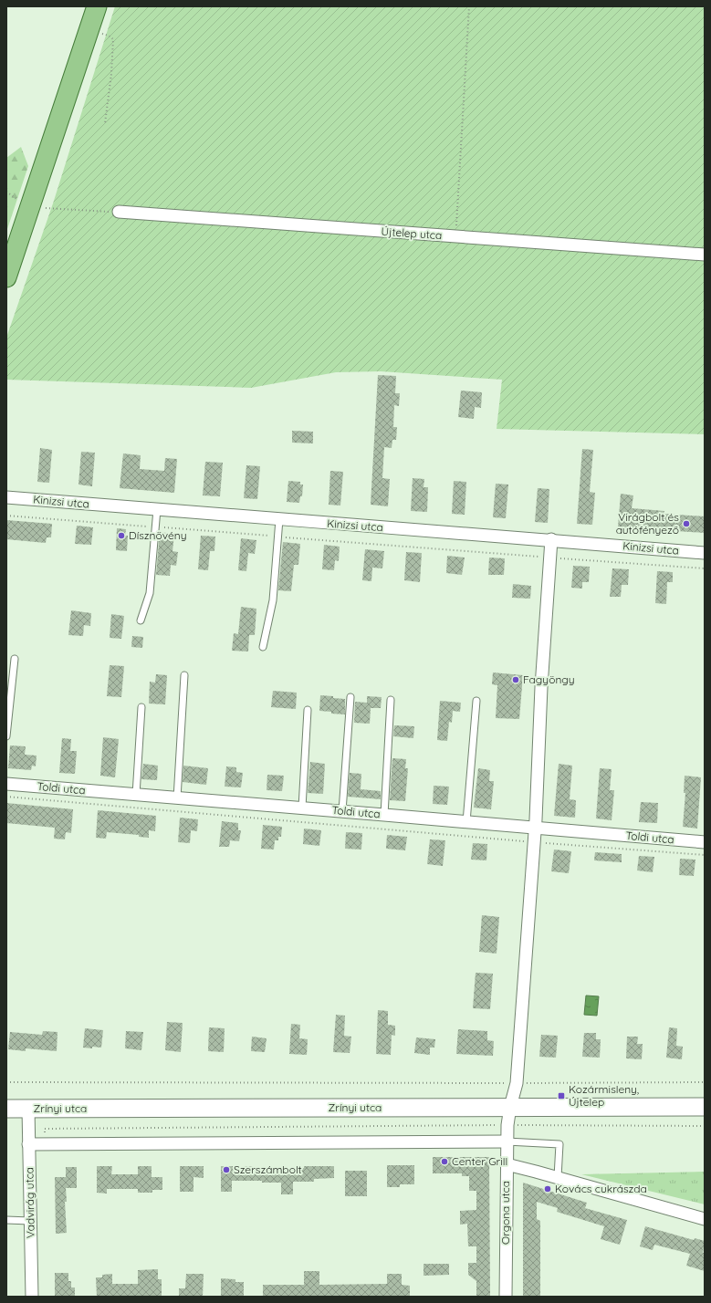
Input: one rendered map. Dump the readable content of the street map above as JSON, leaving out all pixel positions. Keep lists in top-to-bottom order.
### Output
{
  "streets": {
    "main road": ["Zrínyi utca"],
    "street": [
      "Újtelep utca",
      "Kinizsi utca",
      "Toldi utca",
      "Vadvirág utca",
      "Orgona utca"
    ]
  },
  "crossings": [
    ["Kinizsi utca", "Orgona utca"],
    ["Toldi utca", "Orgona utca"],
    ["Zrínyi utca", "Vadvirág utca"],
    ["Zrínyi utca", "Orgona utca"]
  ],
  "places": {
    "other": [
      "Virágbolt és autófényező",
      "Dísznövény",
      "Fagyöngy",
      "Center Grill",
      "Szerszámbolt",
      "Kovács cukrászda"
    ],
    "transit": ["Kozármisleny, Újtelep"]
  }
}
